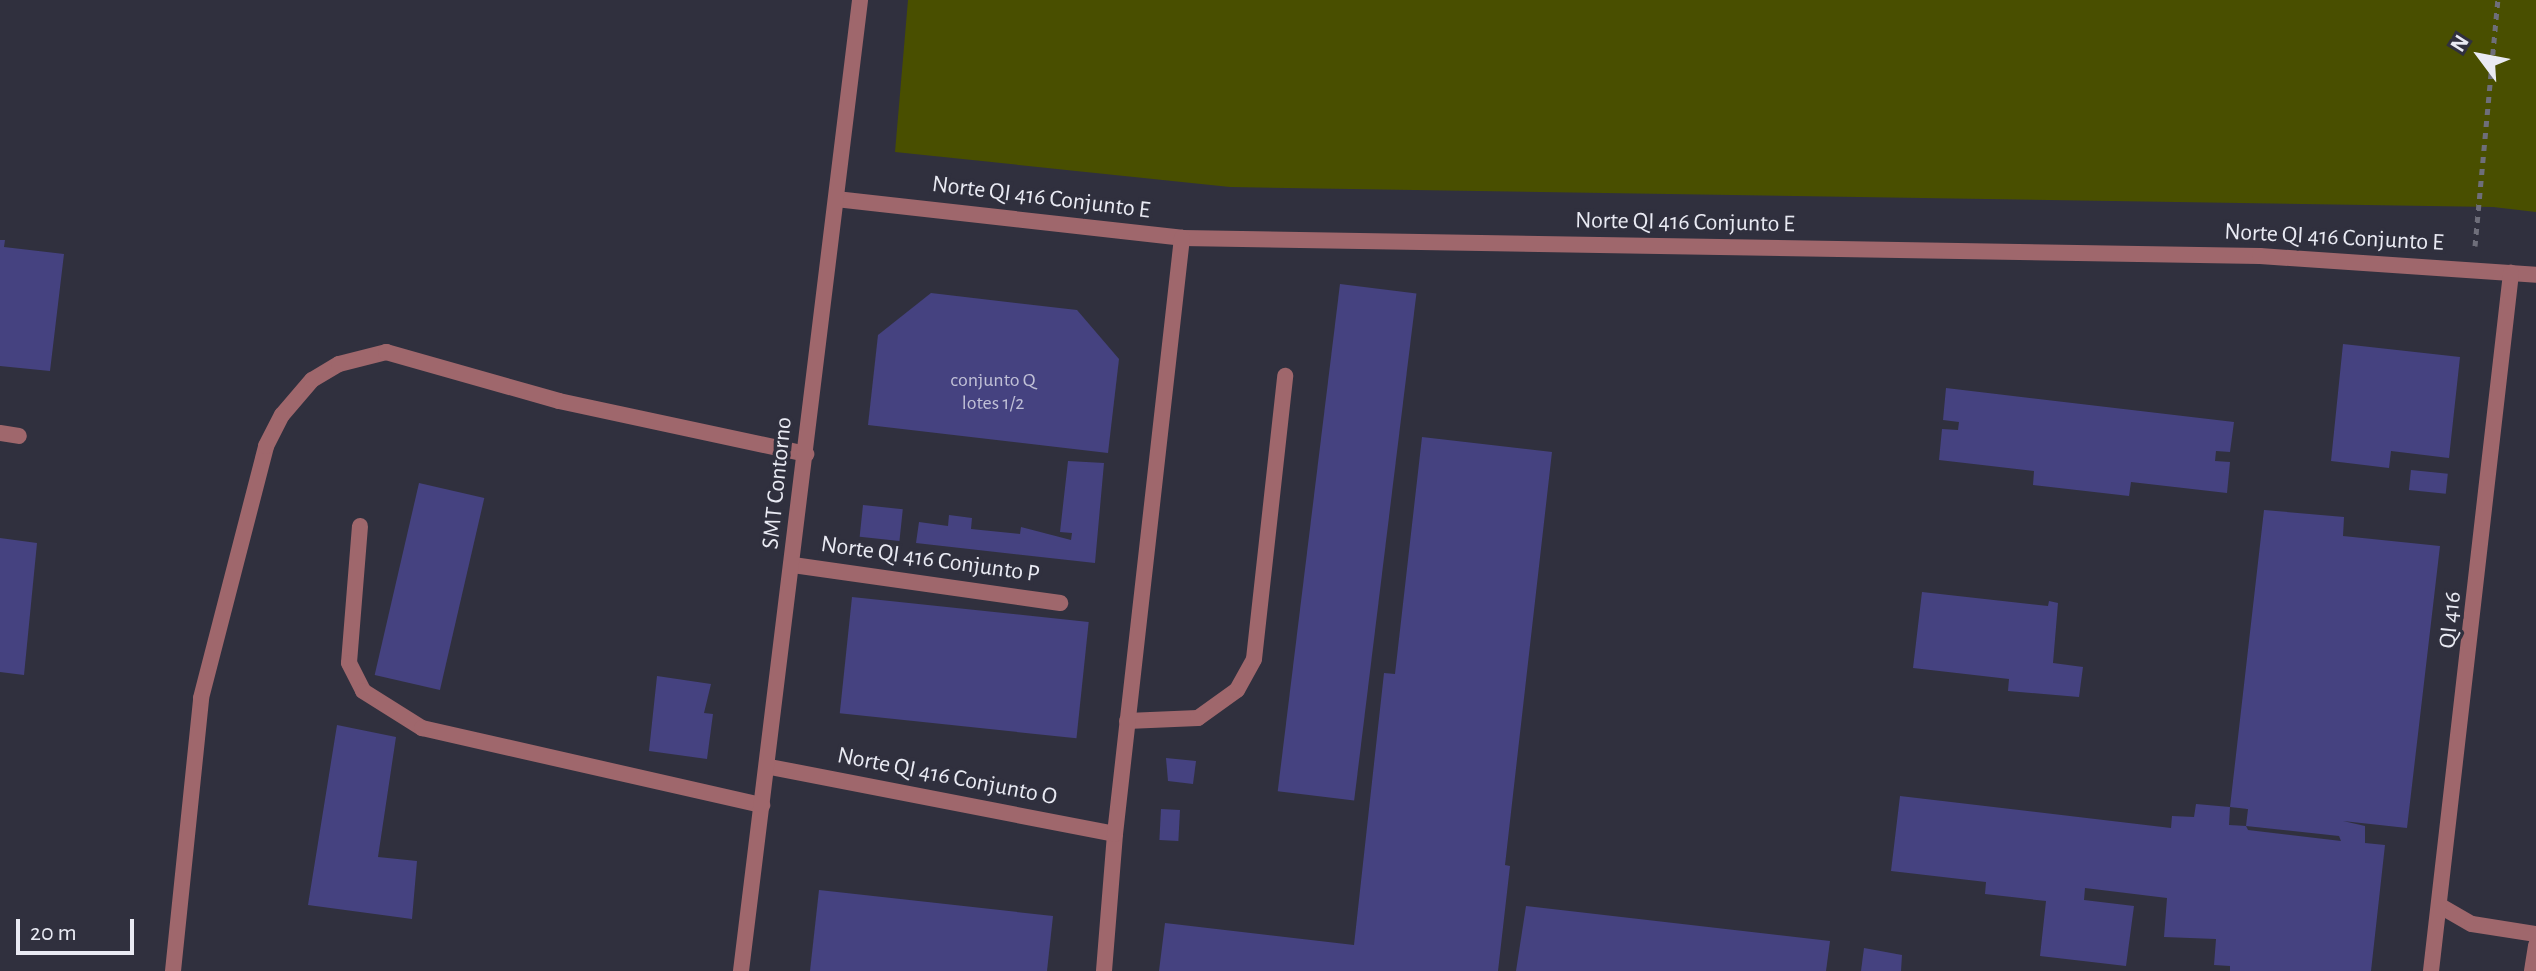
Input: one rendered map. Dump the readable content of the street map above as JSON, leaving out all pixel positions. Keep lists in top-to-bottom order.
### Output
{
  "streets": {
    "street": [
      "Norte QI 416 Conjunto E",
      "SMT Contorno",
      "Norte QI 416 Conjunto P",
      "QI 416",
      "Norte QI 416 Conjunto O"
    ]
  },
  "crossings": [
    ["Norte QI 416 Conjunto E", "SMT Contorno"],
    ["Norte QI 416 Conjunto E", "QI 416"],
    ["SMT Contorno", "Norte QI 416 Conjunto P"],
    ["SMT Contorno", "Norte QI 416 Conjunto O"]
  ],
  "house_numbers": ["conjunto Q lotes 1/2"],
  "scale_bar": "20 m",
  "north": "top left"
}
